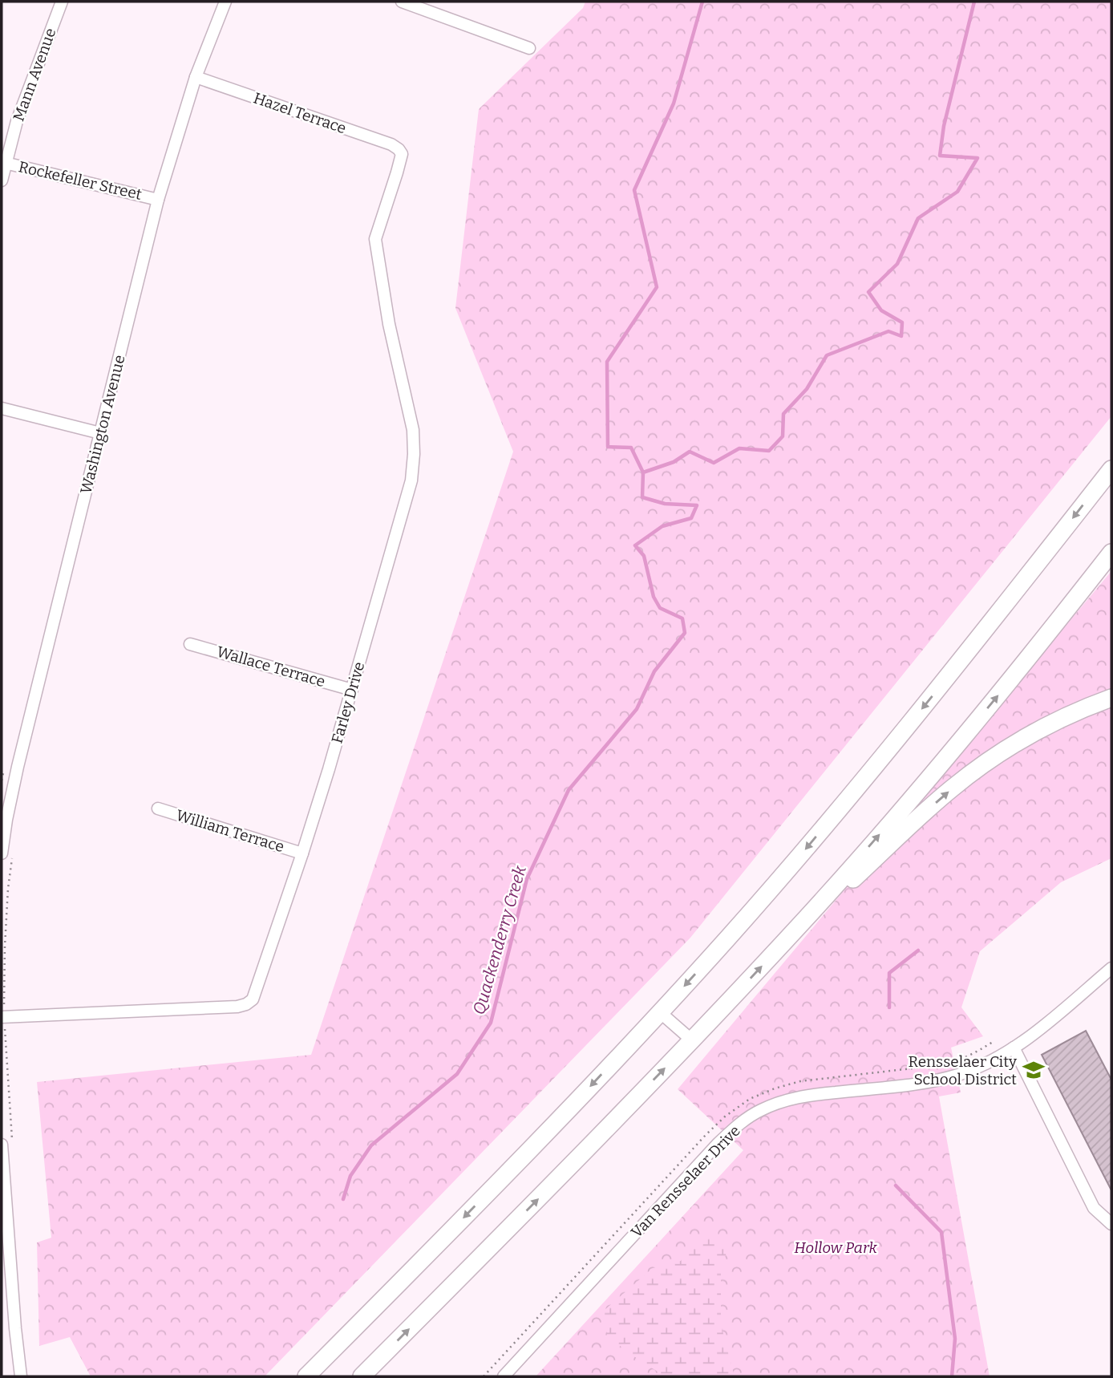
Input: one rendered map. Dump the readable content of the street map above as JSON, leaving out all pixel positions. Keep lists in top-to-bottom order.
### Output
{
  "streets": {
    "street": [
      "Mann Avenue",
      "Hazel Terrace",
      "Rockefeller Street",
      "Washington Avenue",
      "Wallace Terrace",
      "Farley Drive",
      "William Terrace",
      "Van Rensselaer Drive"
    ]
  },
  "crossings": [
    ["Mann Avenue", "Rockefeller Street"],
    ["Hazel Terrace", "Washington Avenue"],
    ["Hazel Terrace", "Farley Drive"],
    ["Rockefeller Street", "Washington Avenue"],
    ["Wallace Terrace", "Farley Drive"],
    ["Farley Drive", "William Terrace"]
  ],
  "water": ["Quackenderry Creek"],
  "parks": ["Hollow Park"],
  "places": {
    "school or university": ["Rensselaer City School District"]
  }
}
